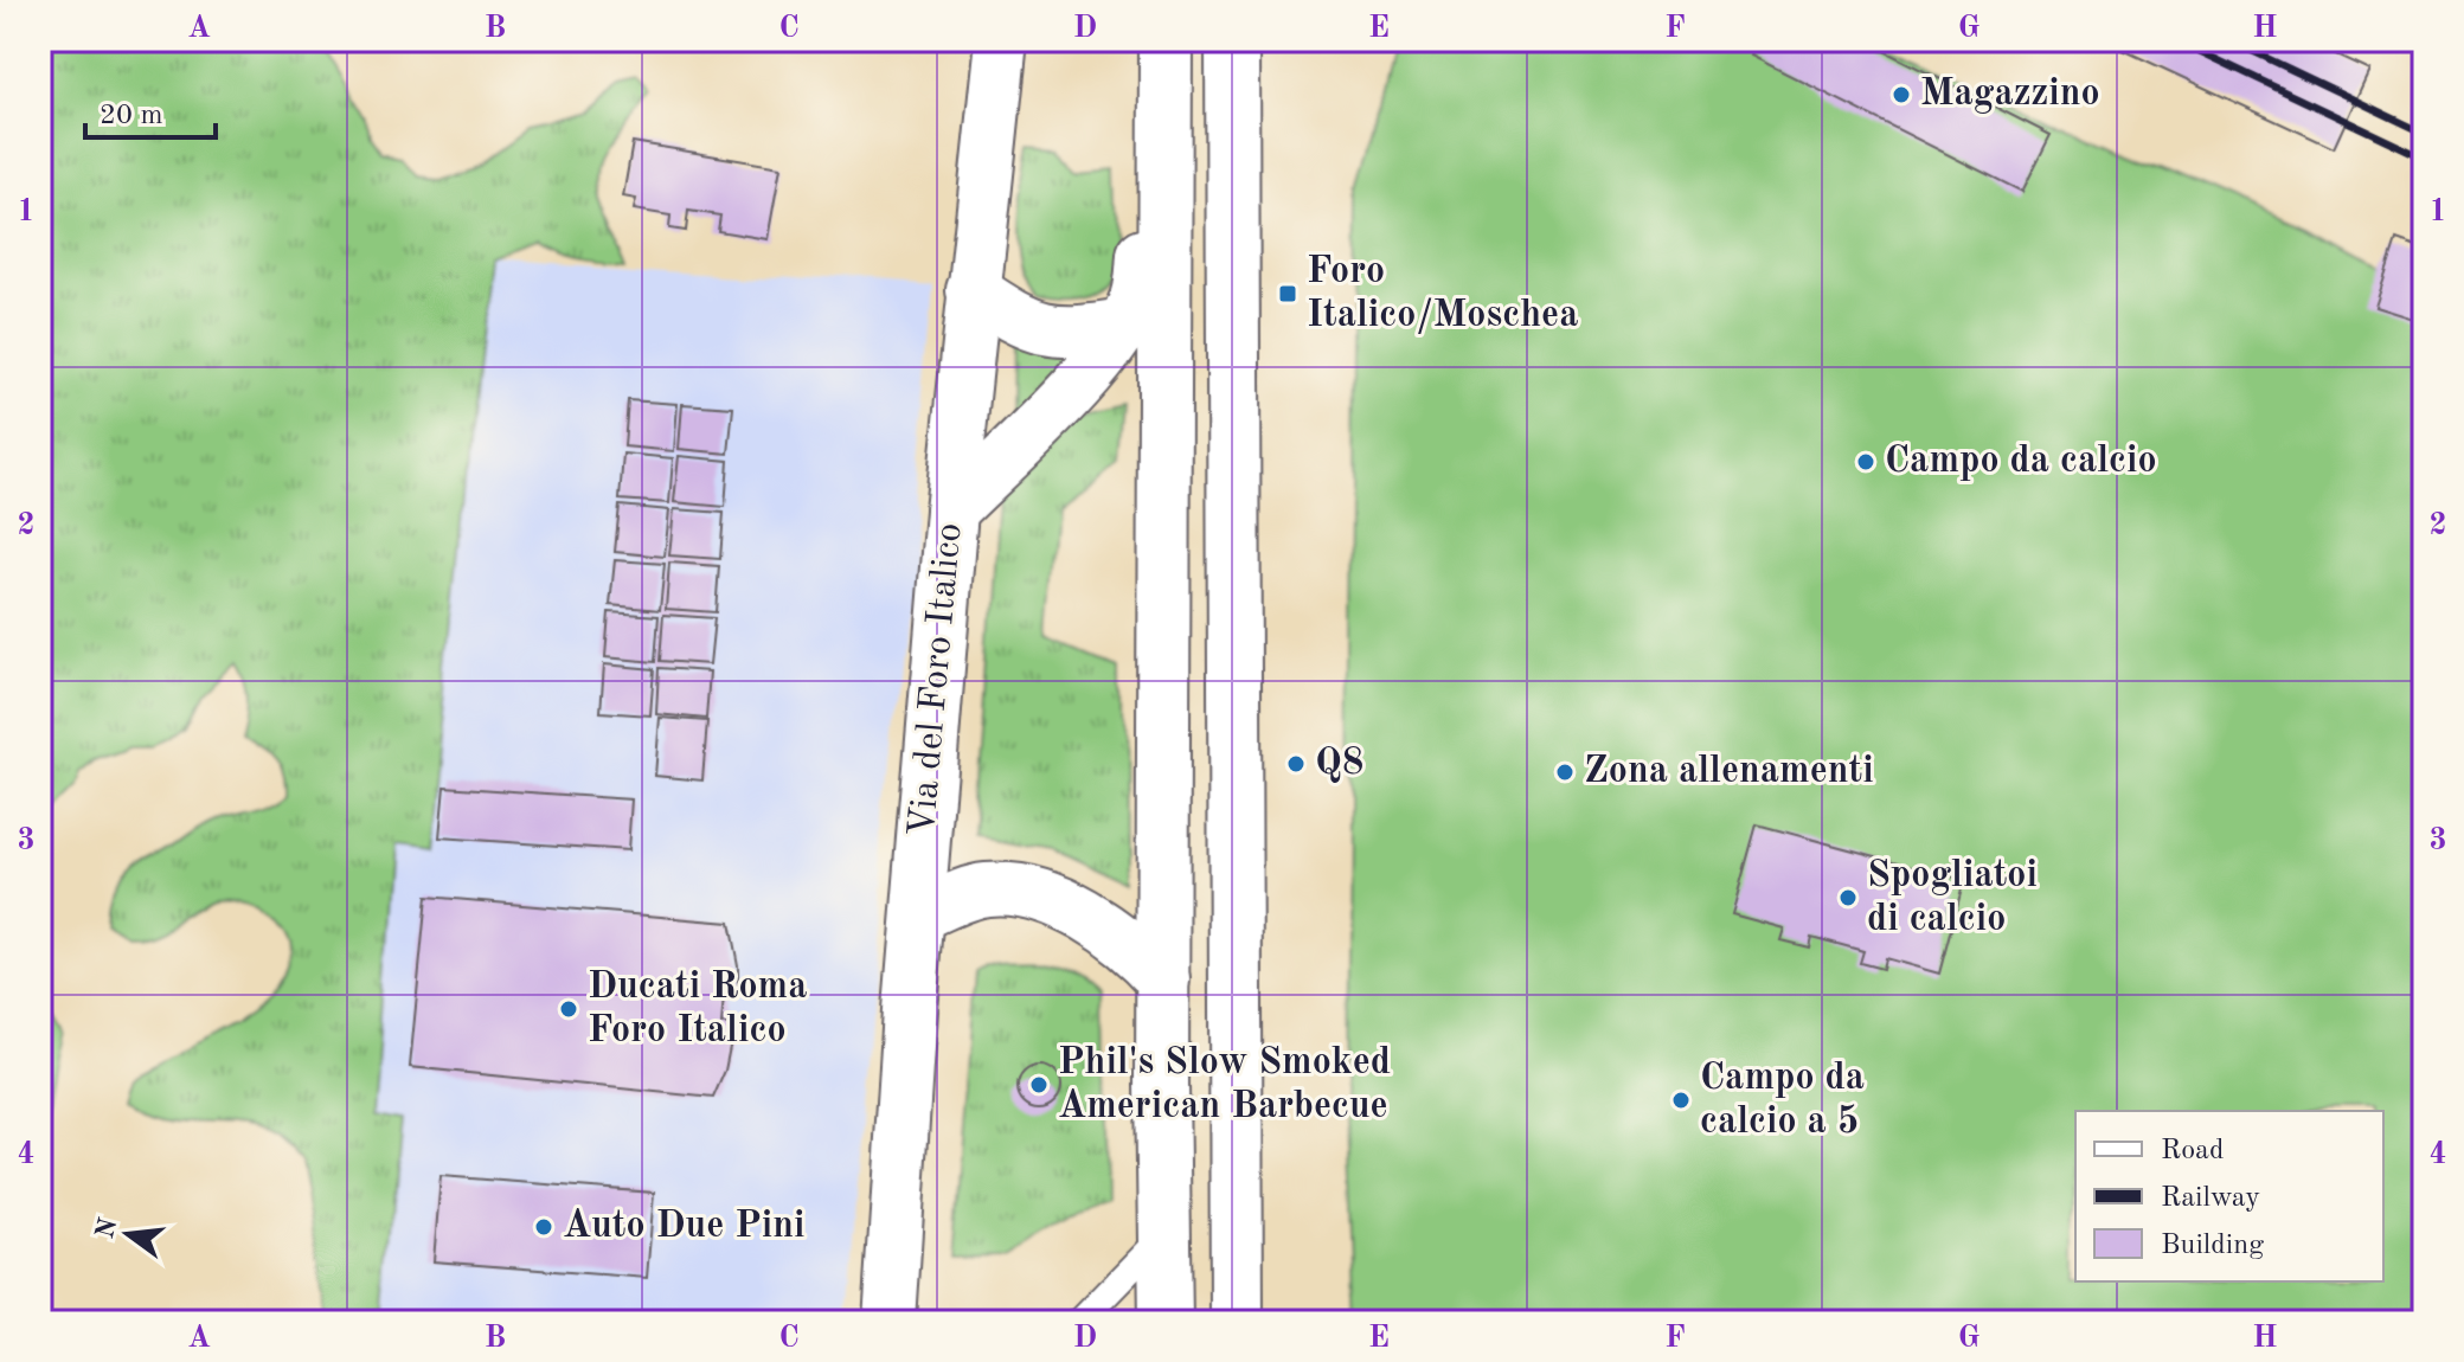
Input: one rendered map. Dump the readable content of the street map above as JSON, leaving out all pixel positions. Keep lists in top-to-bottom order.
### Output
{
  "streets": {
    "main road": ["Via del Foro Italico"]
  },
  "places": {
    "other": [
      "Magazzino",
      "Campo da calcio",
      "Q8",
      "Zona allenamenti",
      "Spogliatoi di calcio",
      "Ducati Roma Foro Italico",
      "Phil's Slow Smoked American Barbecue",
      "Campo da calcio a 5",
      "Auto Due Pini"
    ],
    "transit": ["Foro Italico/Moschea"]
  },
  "legend": ["Road", "Railway", "Building"],
  "scale_bar": "20 m",
  "north": "left",
  "grid": {
    "columns": [
      "A",
      "B",
      "C",
      "D",
      "E",
      "F",
      "G",
      "H"
    ],
    "rows": [
      "1",
      "2",
      "3",
      "4"
    ]
  }
}
